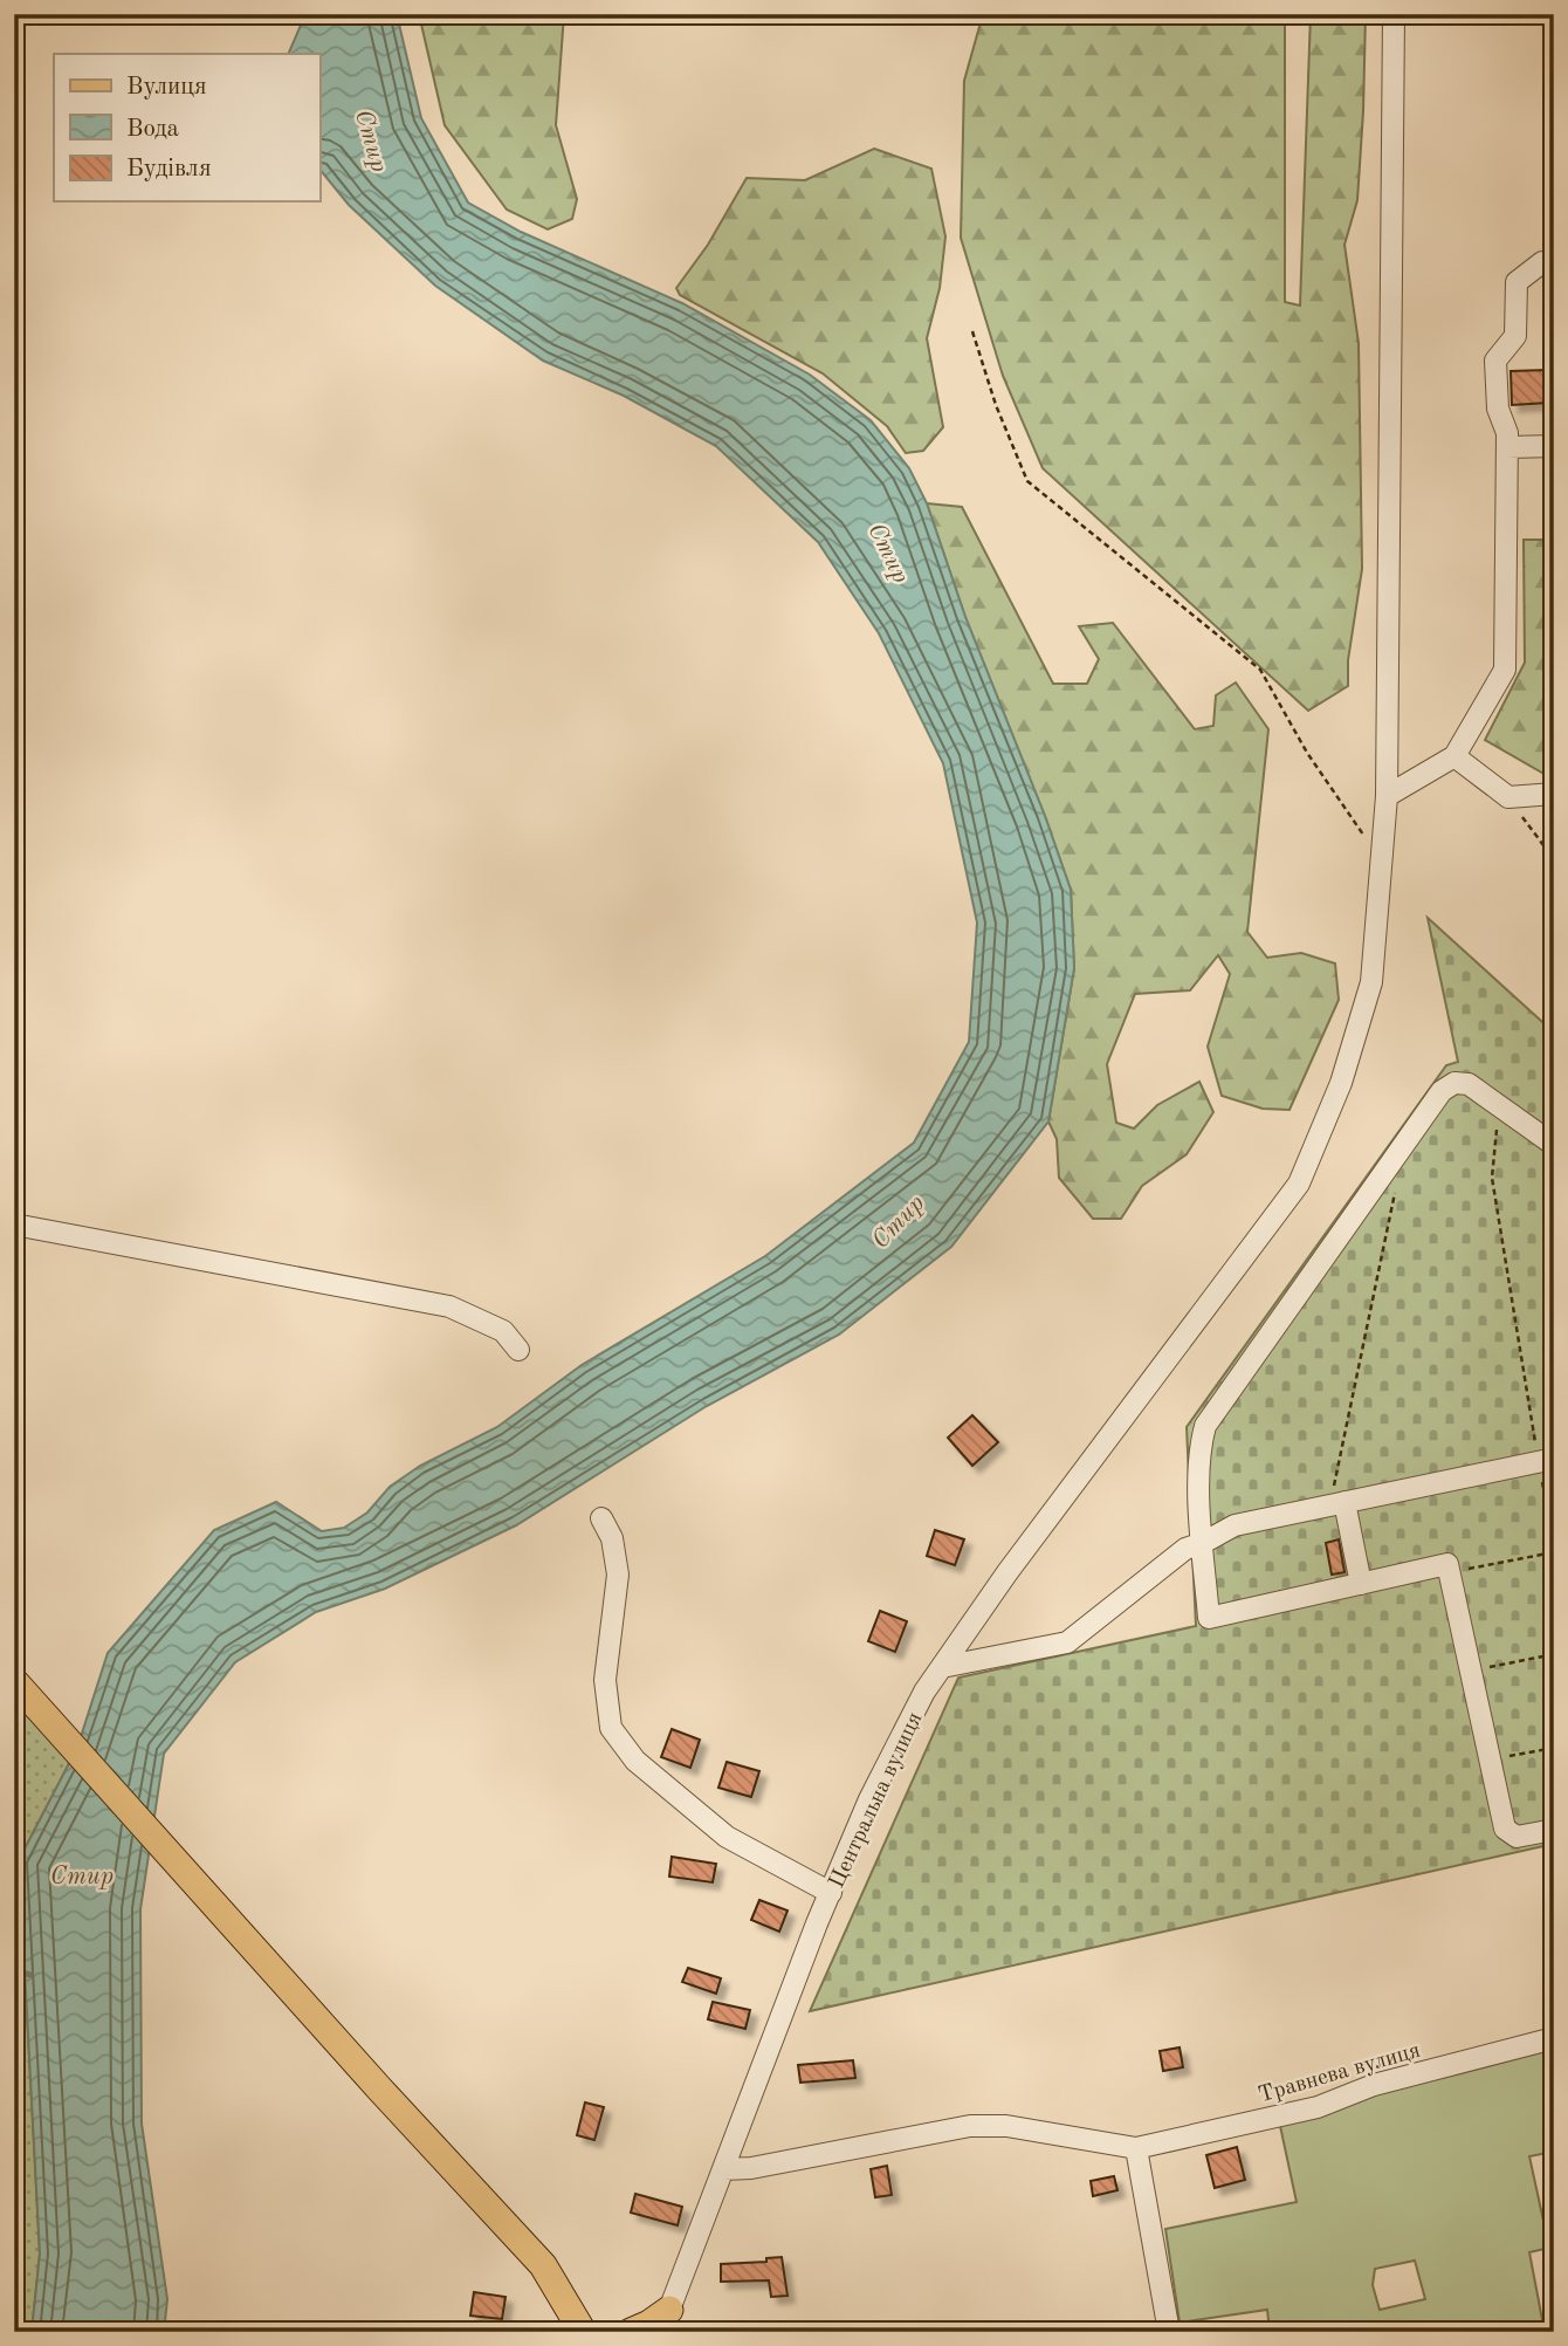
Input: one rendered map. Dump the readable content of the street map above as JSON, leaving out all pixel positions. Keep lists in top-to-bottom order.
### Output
{
  "streets": {
    "street": ["Центральна вулиця", "Травнева вулиця"]
  },
  "crossings": [
    ["Центральна вулиця", "Травнева вулиця"]
  ],
  "water": ["Стир"],
  "legend": ["Вулиця", "Вода", "Будівля"]
}
